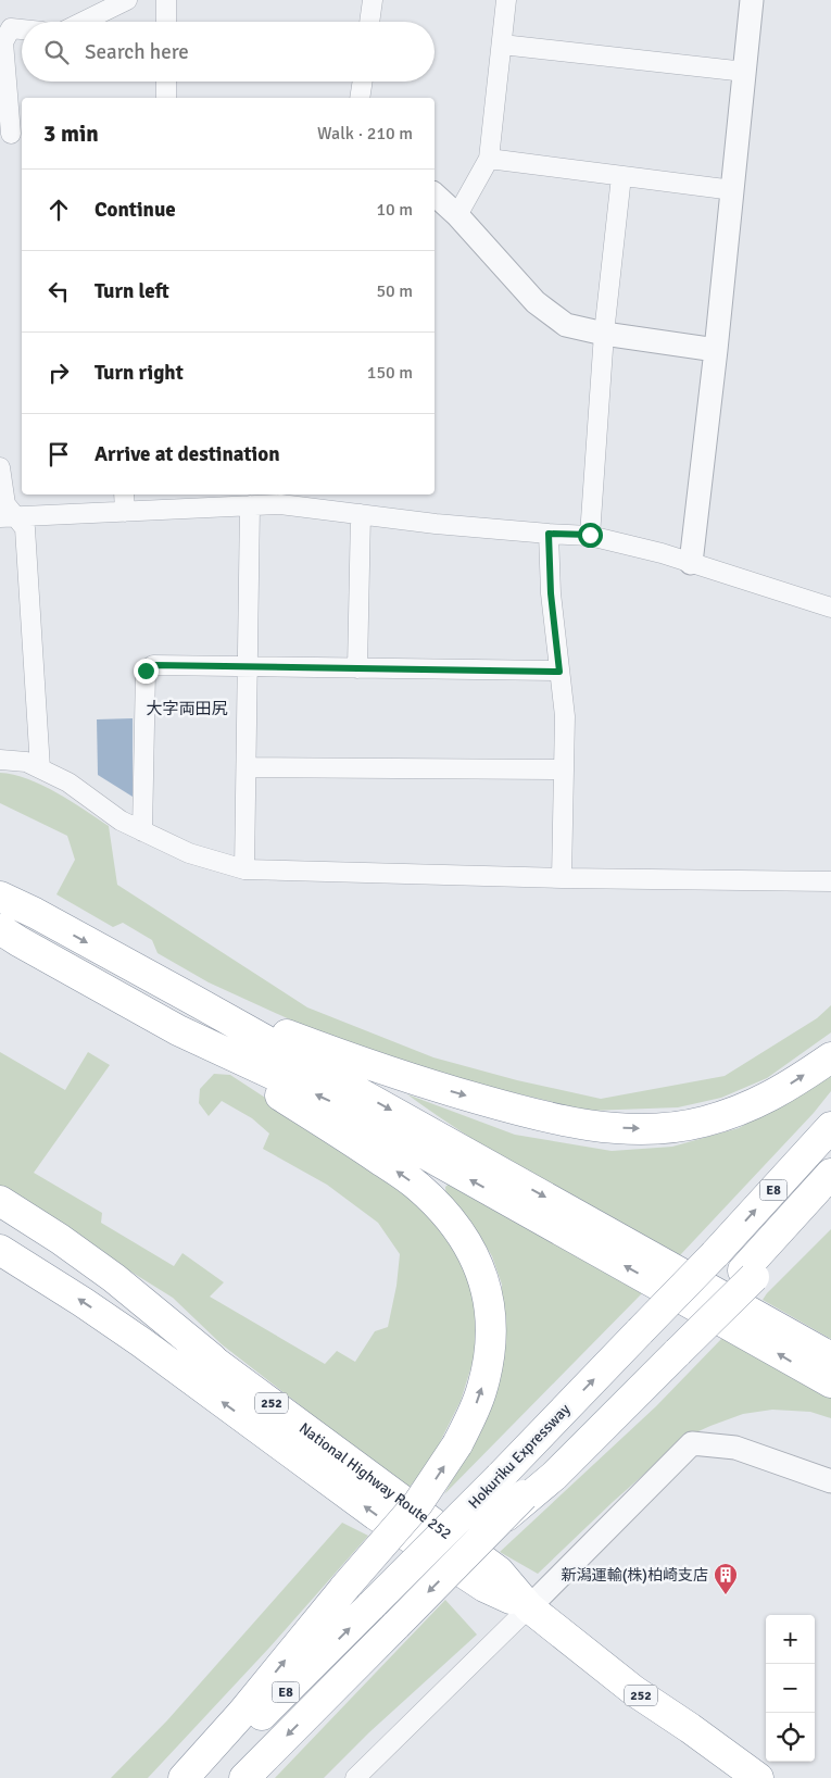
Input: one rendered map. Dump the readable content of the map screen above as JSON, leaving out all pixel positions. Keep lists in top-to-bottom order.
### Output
{
  "streets": {
    "highway": [
      "E8",
      "252",
      "Hokuriku Expressway",
      "National Highway Route 252"
    ]
  },
  "districts": ["大字両田尻"],
  "places": {
    "building": ["新潟運輸(株)柏崎支店"]
  },
  "page": {
    "search": "Search here",
    "heading": ["3 min", "Walk · 210 m"],
    "list": [
      ["Continue", "10 m"],
      ["Turn left", "50 m"],
      ["Turn right", "150 m"],
      "Arrive at destination"
    ],
    "map_buttons": ["+", "−"]
  }
}
